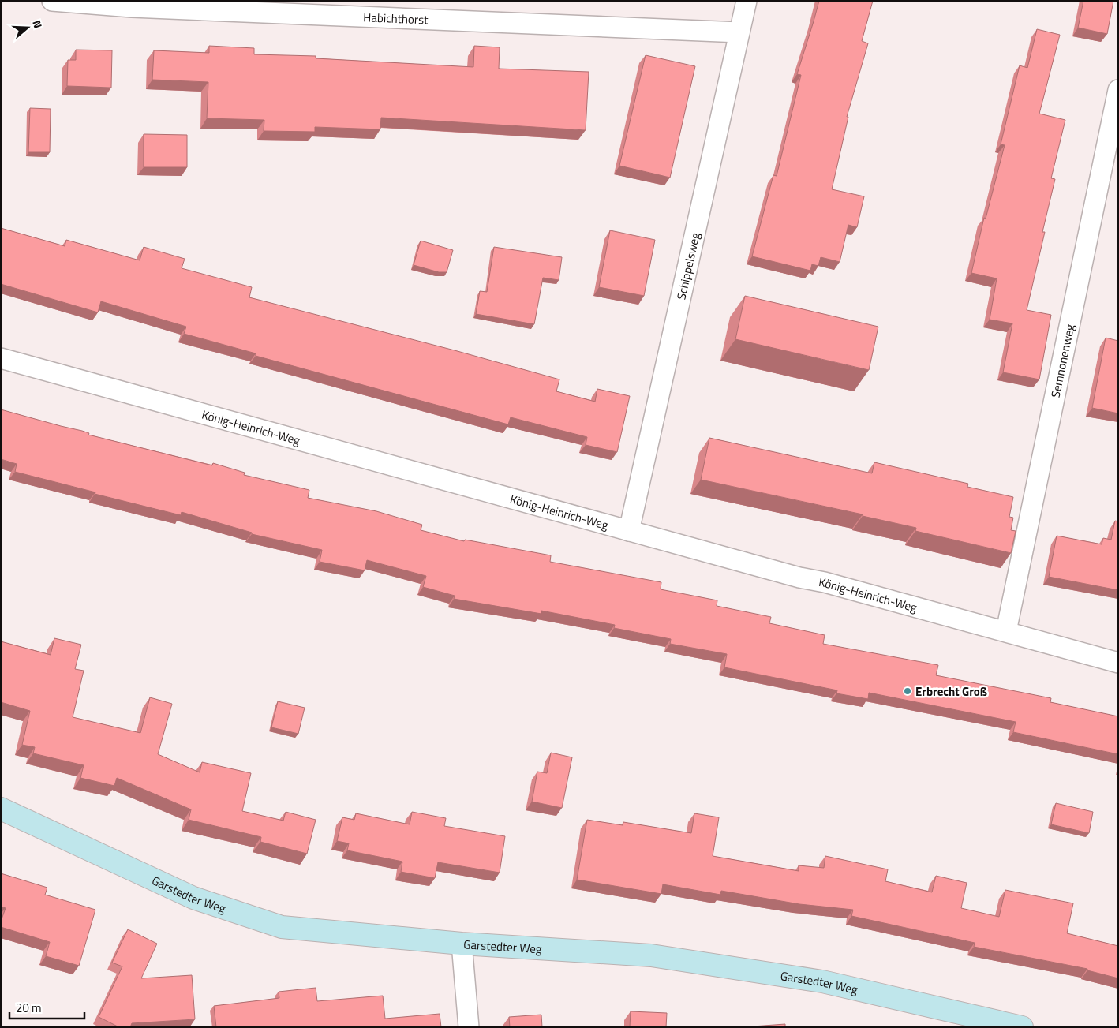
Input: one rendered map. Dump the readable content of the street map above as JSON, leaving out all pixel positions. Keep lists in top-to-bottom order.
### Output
{
  "streets": {
    "main road": ["Garstedter Weg"],
    "street": [
      "Habichthorst",
      "Schippelsweg",
      "Semnonenweg",
      "König-Heinrich-Weg"
    ]
  },
  "crossings": [
    ["Habichthorst", "Schippelsweg"],
    ["Schippelsweg", "König-Heinrich-Weg"],
    ["Semnonenweg", "König-Heinrich-Weg"]
  ],
  "places": ["Erbrecht Groß"],
  "scale_bar": "20 m",
  "north": "right"
}
